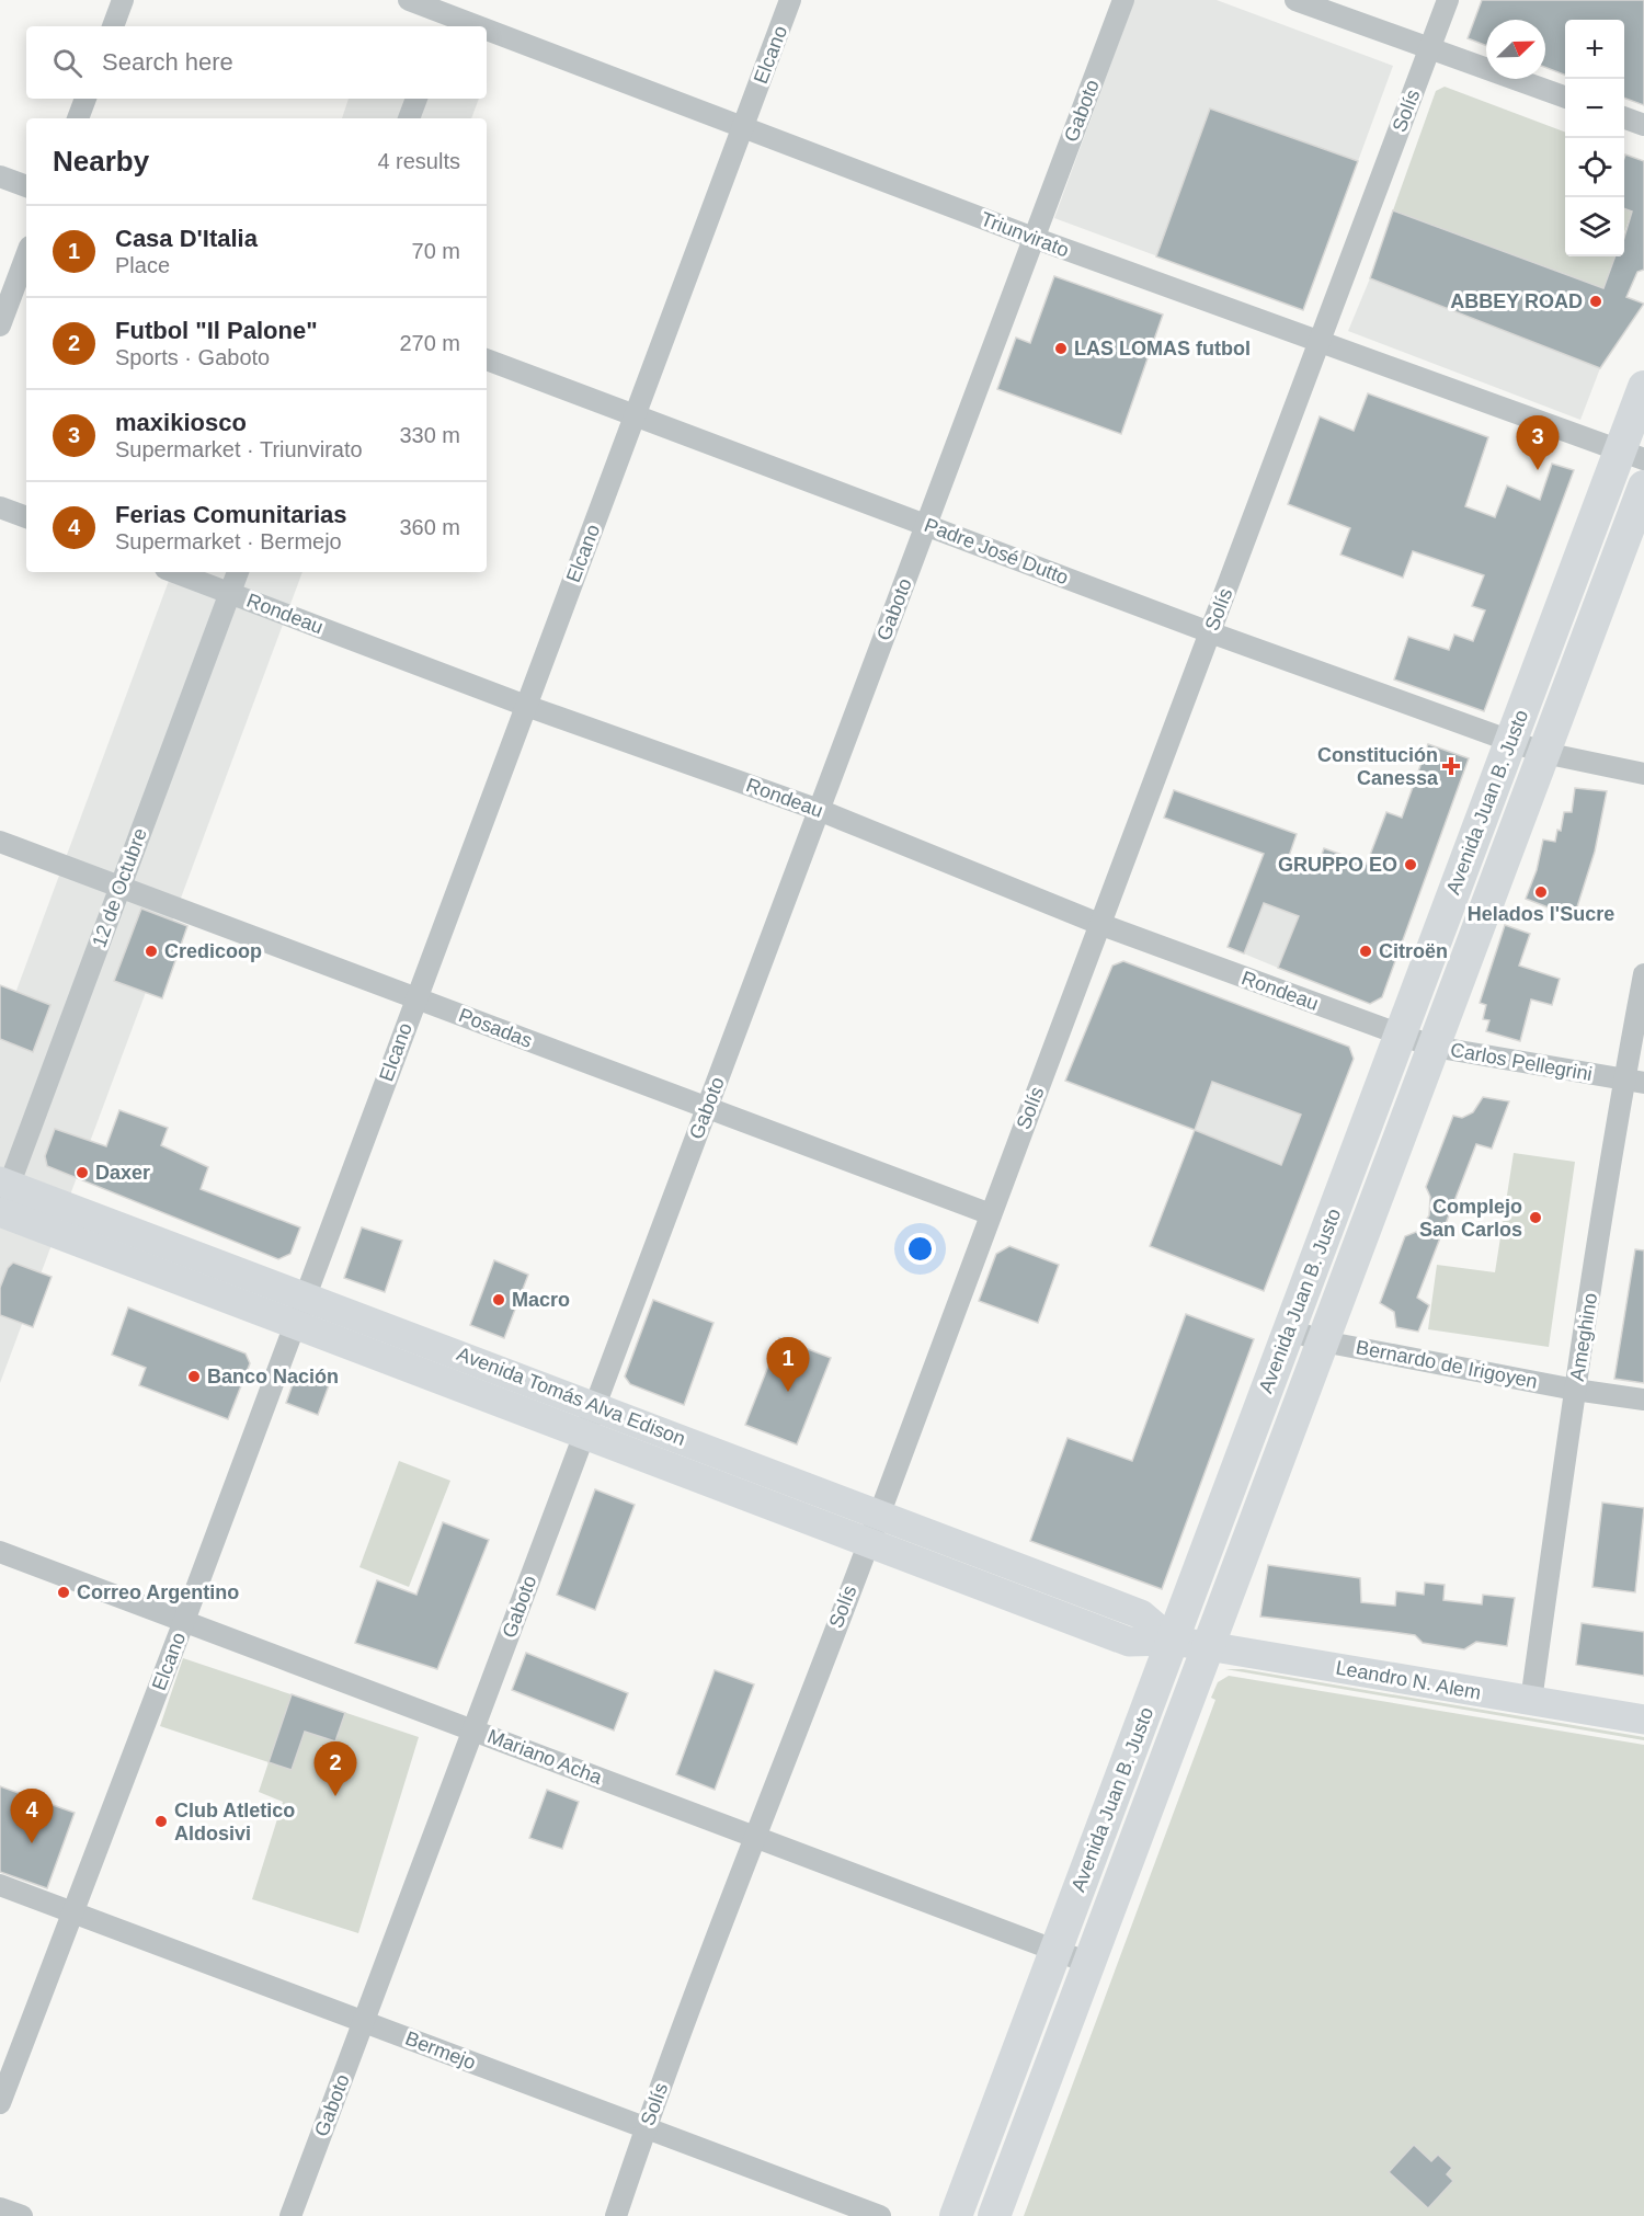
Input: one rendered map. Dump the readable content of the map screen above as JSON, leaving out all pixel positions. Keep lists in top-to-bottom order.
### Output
{
  "streets": {
    "main road": ["Avenida Juan B. Justo", "Avenida Tomás Alva Edison", "Leandro N. Alem"],
    "street": [
      "Elcano",
      "Gaboto",
      "Solís",
      "Triunvirato",
      "Padre José Dutto",
      "Rondeau",
      "12 de Octubre",
      "Posadas",
      "Carlos Pellegrini",
      "Ameghino",
      "Bernardo de Irigoyen",
      "Mariano Acha",
      "Bermejo"
    ]
  },
  "crossings": [
    ["Elcano", "Triunvirato"],
    ["Elcano", "Padre José Dutto"],
    ["Elcano", "Rondeau"],
    ["Elcano", "Posadas"],
    ["Elcano", "Avenida Tomás Alva Edison"],
    ["Elcano", "Mariano Acha"],
    ["Elcano", "Bermejo"],
    ["Gaboto", "Triunvirato"],
    ["Gaboto", "Padre José Dutto"],
    ["Gaboto", "Rondeau"],
    ["Gaboto", "Posadas"],
    ["Gaboto", "Avenida Tomás Alva Edison"],
    ["Gaboto", "Mariano Acha"],
    ["Gaboto", "Bermejo"],
    ["Solís", "Triunvirato"],
    ["Solís", "Padre José Dutto"],
    ["Solís", "Rondeau"],
    ["Solís", "Posadas"],
    ["Solís", "Avenida Tomás Alva Edison"],
    ["Solís", "Mariano Acha"],
    ["Solís", "Bermejo"],
    ["Triunvirato", "Avenida Juan B. Justo"],
    ["Padre José Dutto", "Avenida Juan B. Justo"],
    ["Rondeau", "Avenida Juan B. Justo"],
    ["Rondeau", "12 de Octubre"],
    ["Rondeau", "Carlos Pellegrini"],
    ["Avenida Juan B. Justo", "Carlos Pellegrini"],
    ["Avenida Juan B. Justo", "Bernardo de Irigoyen"],
    ["Avenida Juan B. Justo", "Avenida Tomás Alva Edison"],
    ["Avenida Juan B. Justo", "Leandro N. Alem"],
    ["Avenida Juan B. Justo", "Mariano Acha"],
    ["12 de Octubre", "Posadas"],
    ["12 de Octubre", "Avenida Tomás Alva Edison"],
    ["Carlos Pellegrini", "Ameghino"],
    ["Ameghino", "Bernardo de Irigoyen"],
    ["Ameghino", "Leandro N. Alem"],
    ["Avenida Tomás Alva Edison", "Leandro N. Alem"]
  ],
  "places": {
    "other": [
      "ABBEY ROAD",
      "LAS LOMAS futbol",
      "GRUPPO EO",
      "Helados l'Sucre",
      "Credicoop",
      "Citroën",
      "Daxer",
      "Complejo San Carlos",
      "Macro",
      "Banco Nación",
      "Correo Argentino",
      "Club Atletico Aldosivi"
    ],
    "health": ["Constitución Canessa"]
  },
  "north": "top right",
  "page": {
    "map_buttons": ["+", "−"],
    "search": "Search here",
    "heading": ["Nearby", "4 results"],
    "list": [
      {
        "mark": "1",
        "name": "Casa D'Italia",
        "note": "Place",
        "value": "70 m"
      },
      {
        "mark": "2",
        "name": "Futbol \"Il Palone\"",
        "note": "Sports · Gaboto",
        "value": "270 m"
      },
      {
        "mark": "3",
        "name": "maxikiosco",
        "note": "Supermarket · Triunvirato",
        "value": "330 m"
      },
      {
        "mark": "4",
        "name": "Ferias Comunitarias",
        "note": "Supermarket · Bermejo",
        "value": "360 m"
      }
    ],
    "pins": [
      "3",
      "1",
      "2",
      "4"
    ]
  }
}
